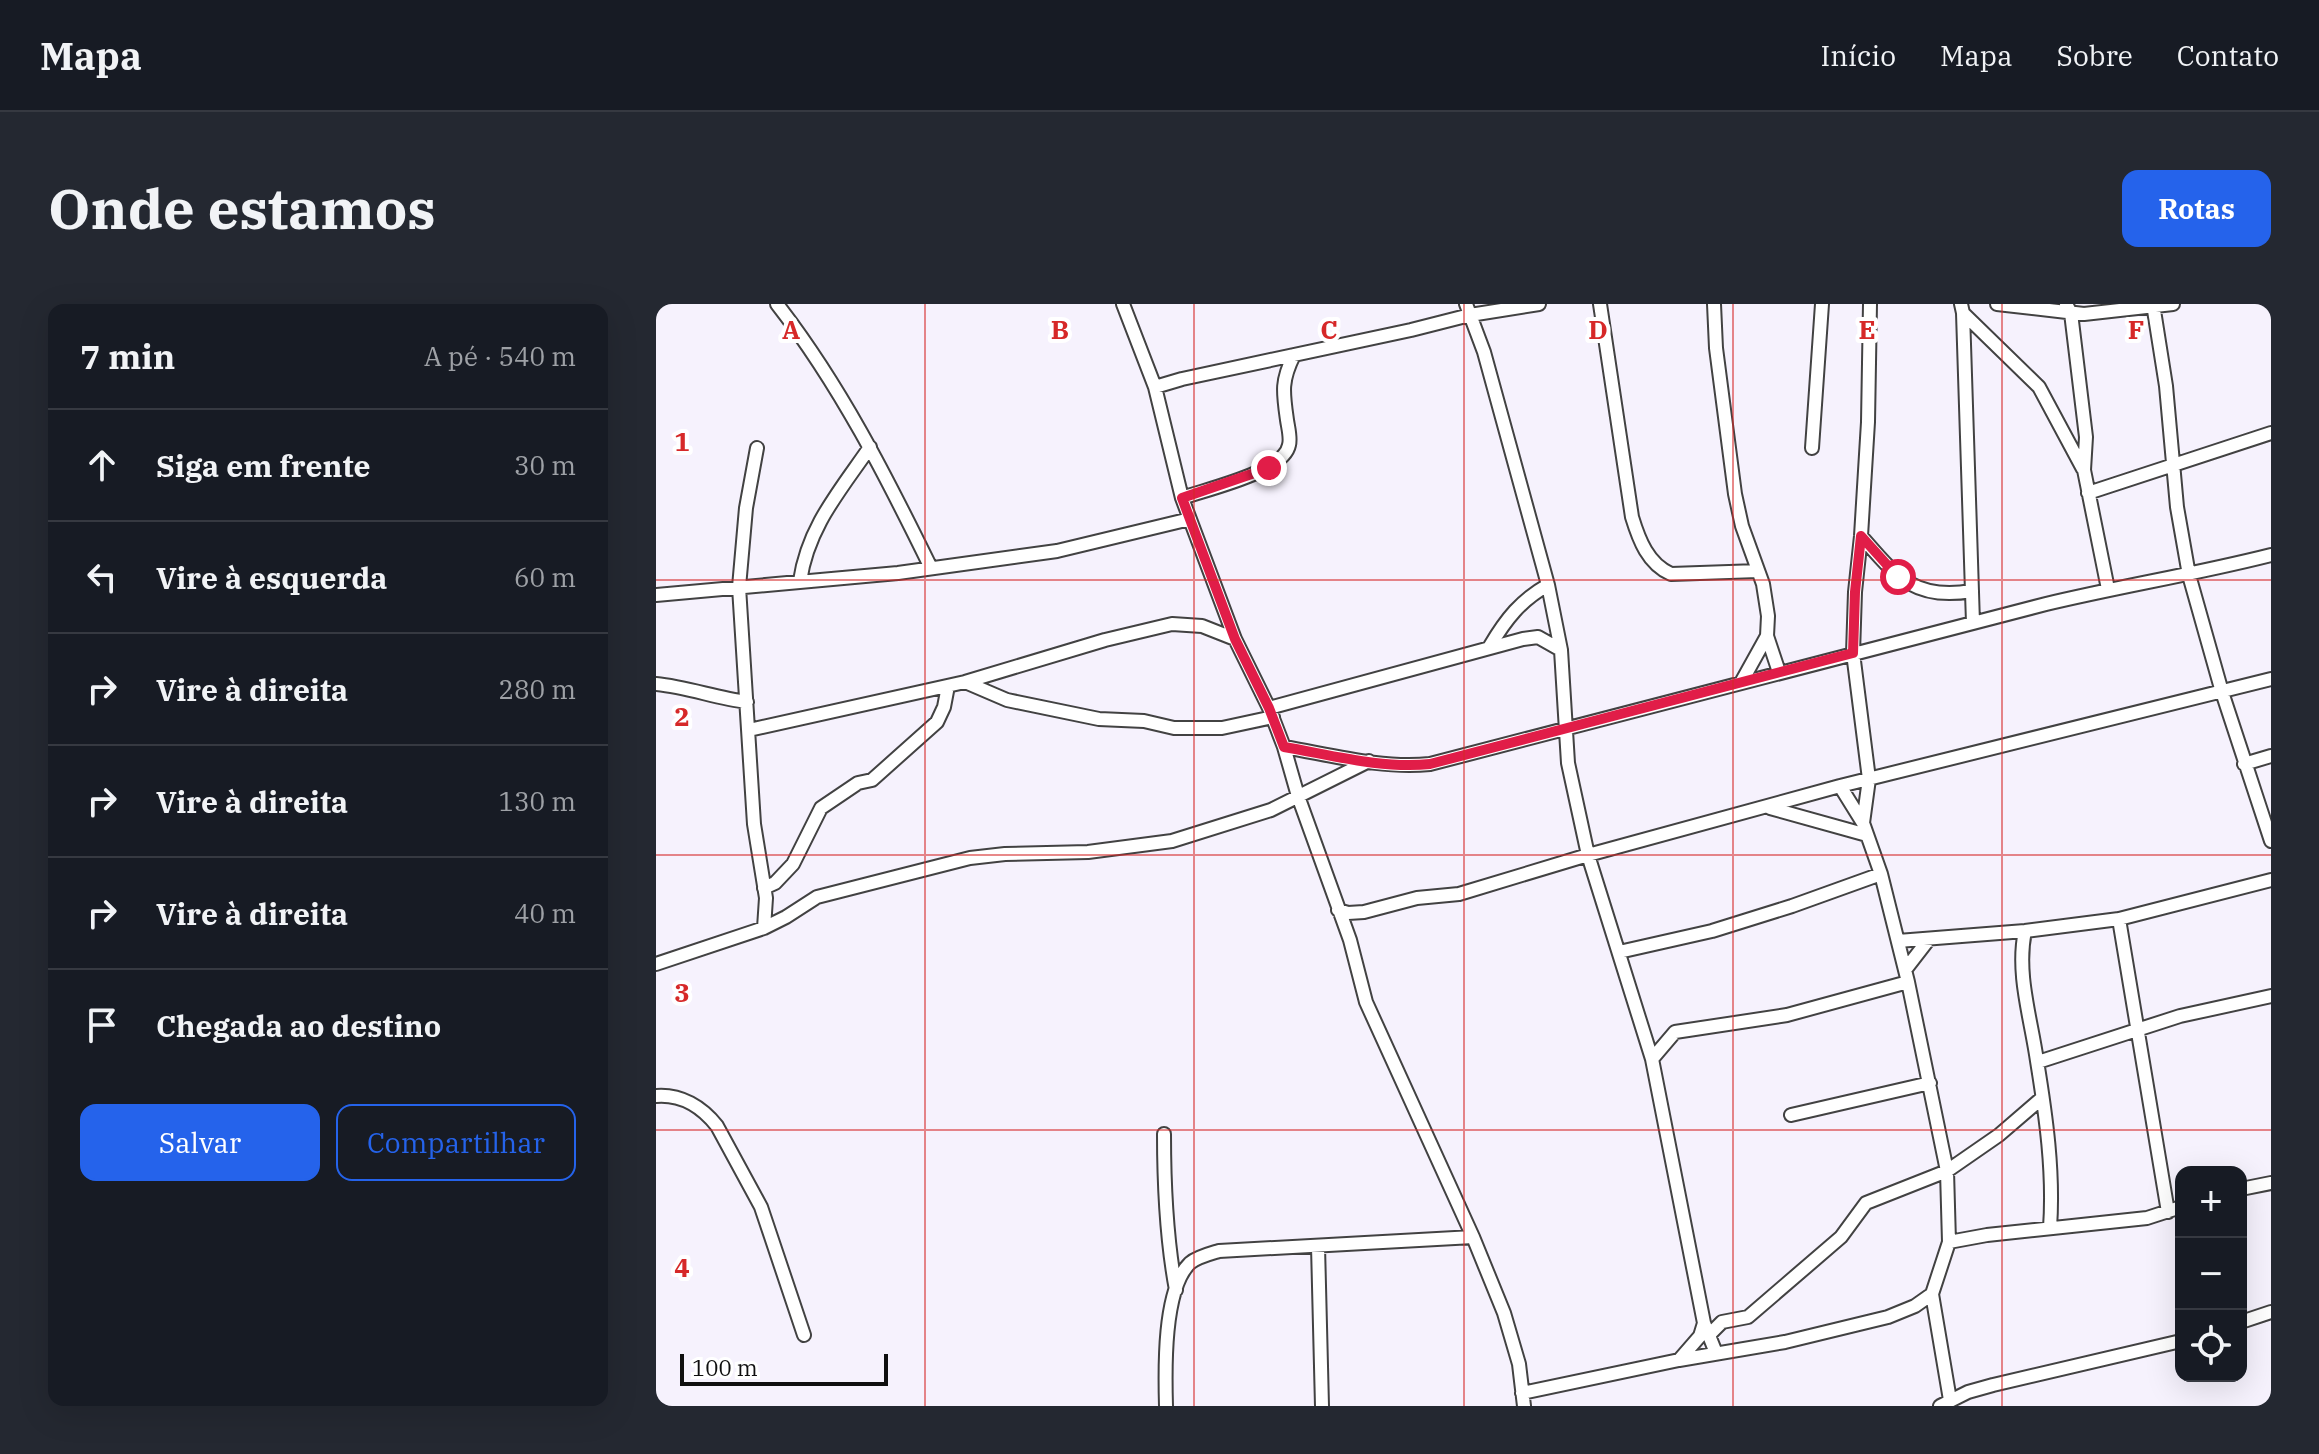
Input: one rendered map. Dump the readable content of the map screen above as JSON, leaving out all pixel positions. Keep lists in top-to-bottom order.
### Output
{
  "scale_bar": "100 m",
  "page": {
    "header": "Mapa",
    "nav": [
      "Início",
      "Mapa",
      "Sobre",
      "Contato"
    ],
    "buttons": [
      "Rotas",
      ["Salvar", "Compartilhar"]
    ],
    "title": "Onde estamos",
    "heading": ["7 min", "A pé · 540 m"],
    "list": [
      ["Siga em frente", "30 m"],
      ["Vire à esquerda", "60 m"],
      ["Vire à direita", "280 m"],
      ["Vire à direita", "130 m"],
      ["Vire à direita", "40 m"],
      "Chegada ao destino"
    ],
    "map_buttons": ["+", "−"],
    "scale": "100 m"
  },
  "grid": {
    "columns": [
      "A",
      "B",
      "C",
      "D",
      "E",
      "F"
    ],
    "rows": [
      "1",
      "2",
      "3",
      "4"
    ]
  }
}
